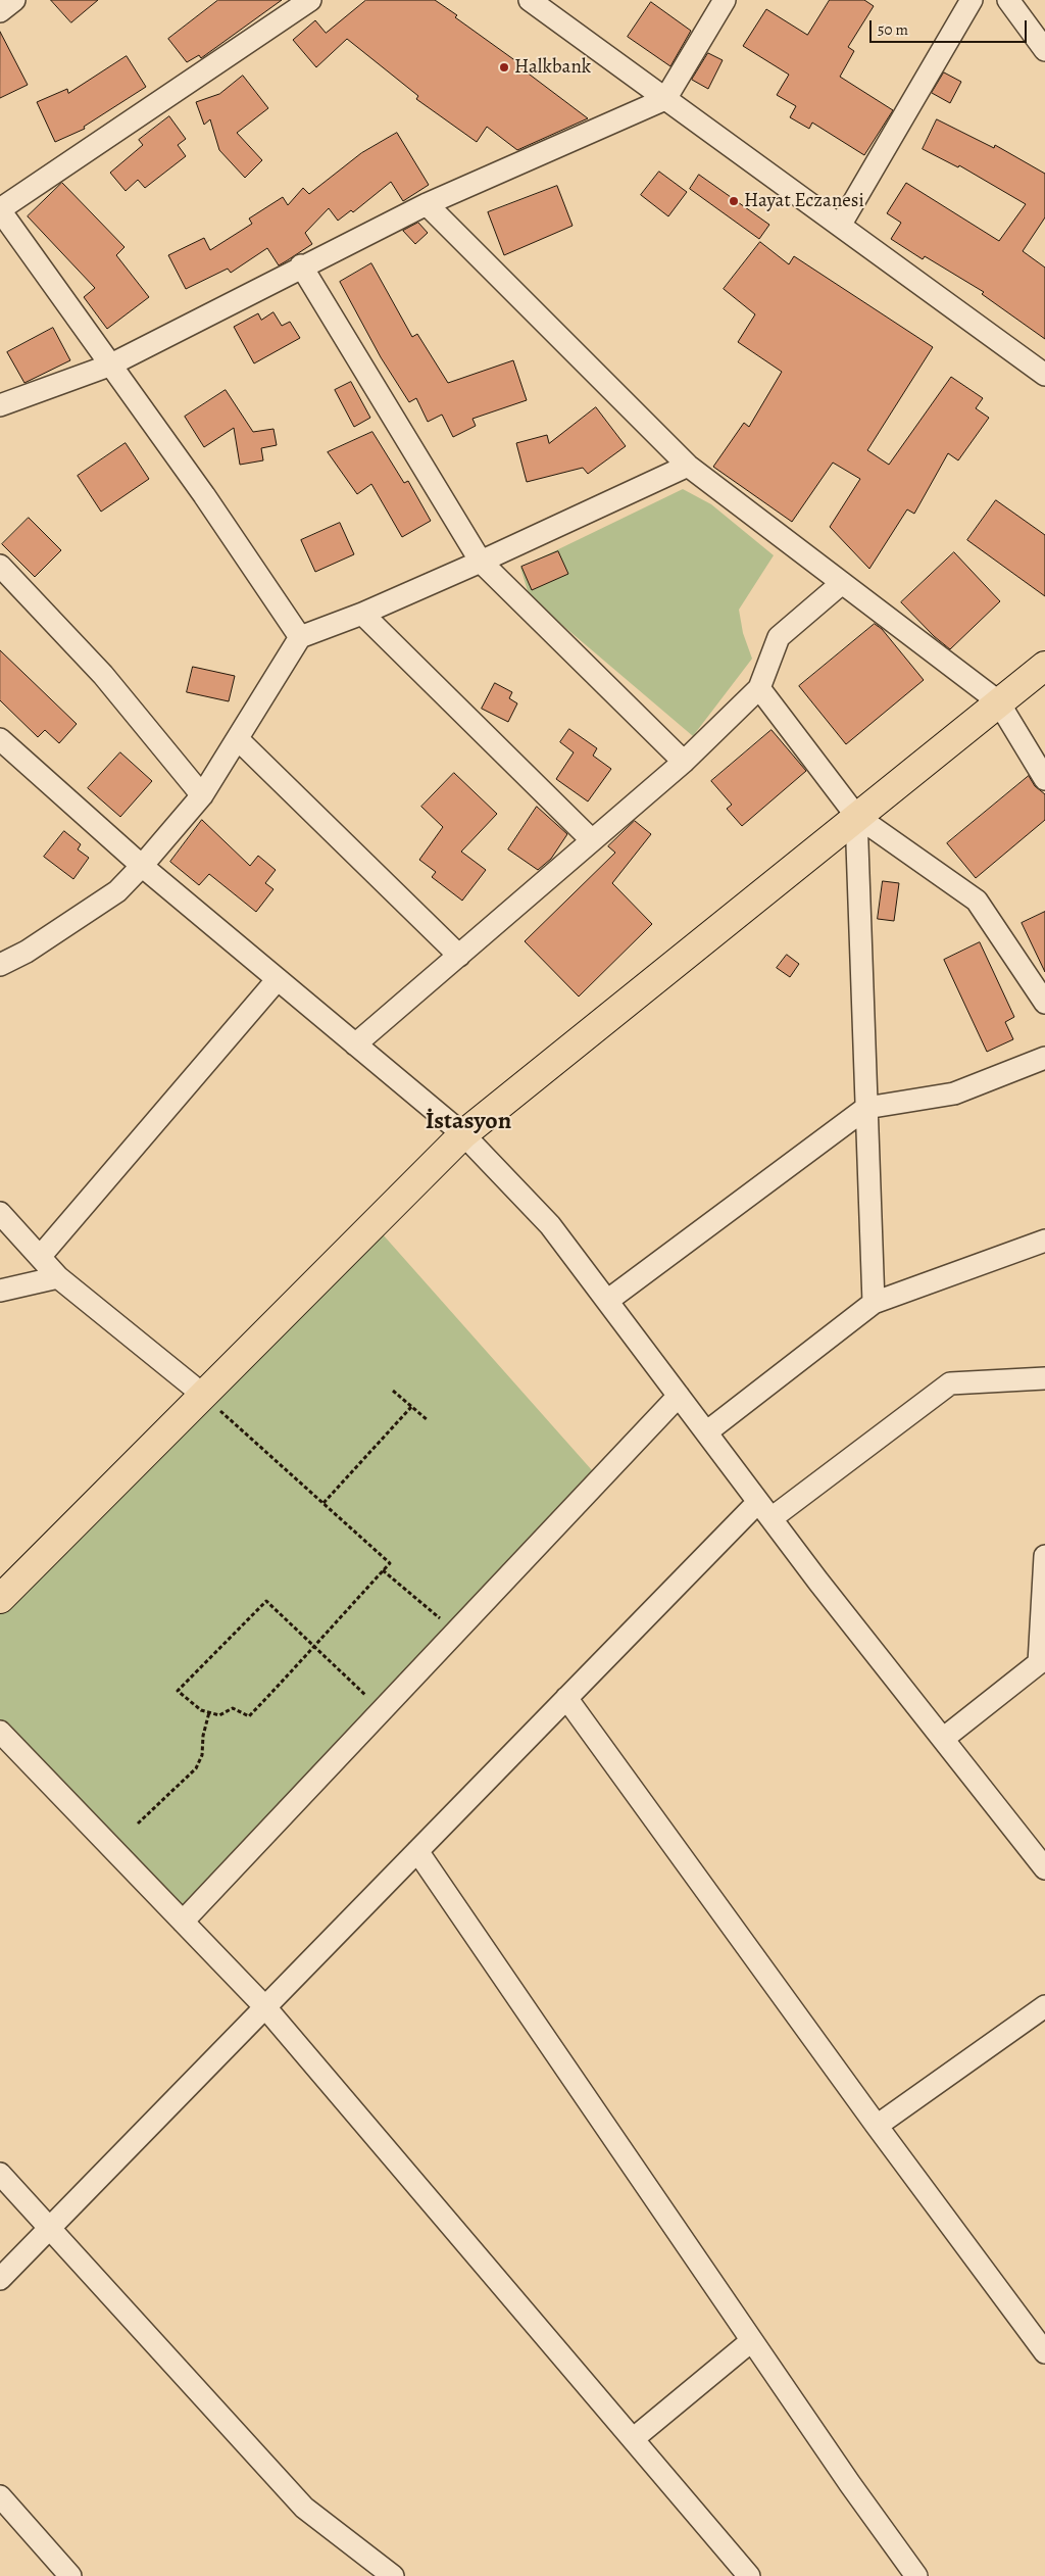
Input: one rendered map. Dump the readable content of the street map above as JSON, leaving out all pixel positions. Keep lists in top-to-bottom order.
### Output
{
  "districts": ["İstasyon"],
  "places": ["Halkbank", "Hayat Eczanesi"],
  "scale_bar": "50 m"
}
